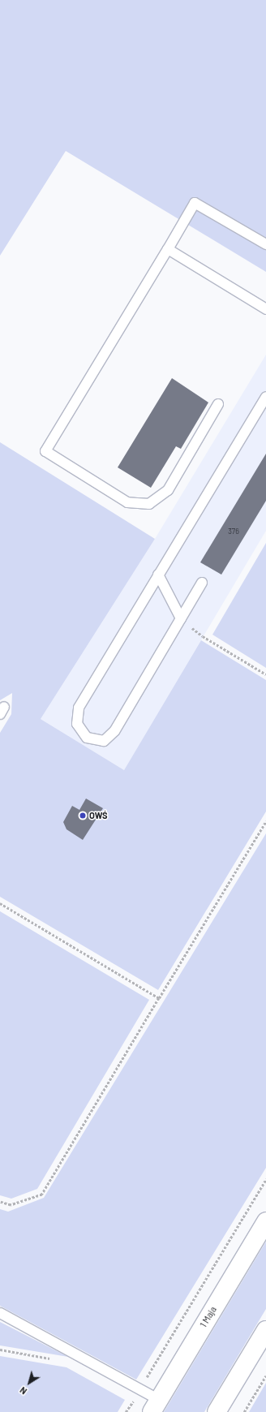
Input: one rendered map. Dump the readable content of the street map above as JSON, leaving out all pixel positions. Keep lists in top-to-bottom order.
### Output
{
  "streets": {
    "street": ["1 Maja"]
  },
  "places": ["OWŚ"],
  "house_numbers": ["376"],
  "north": "bottom left"
}
